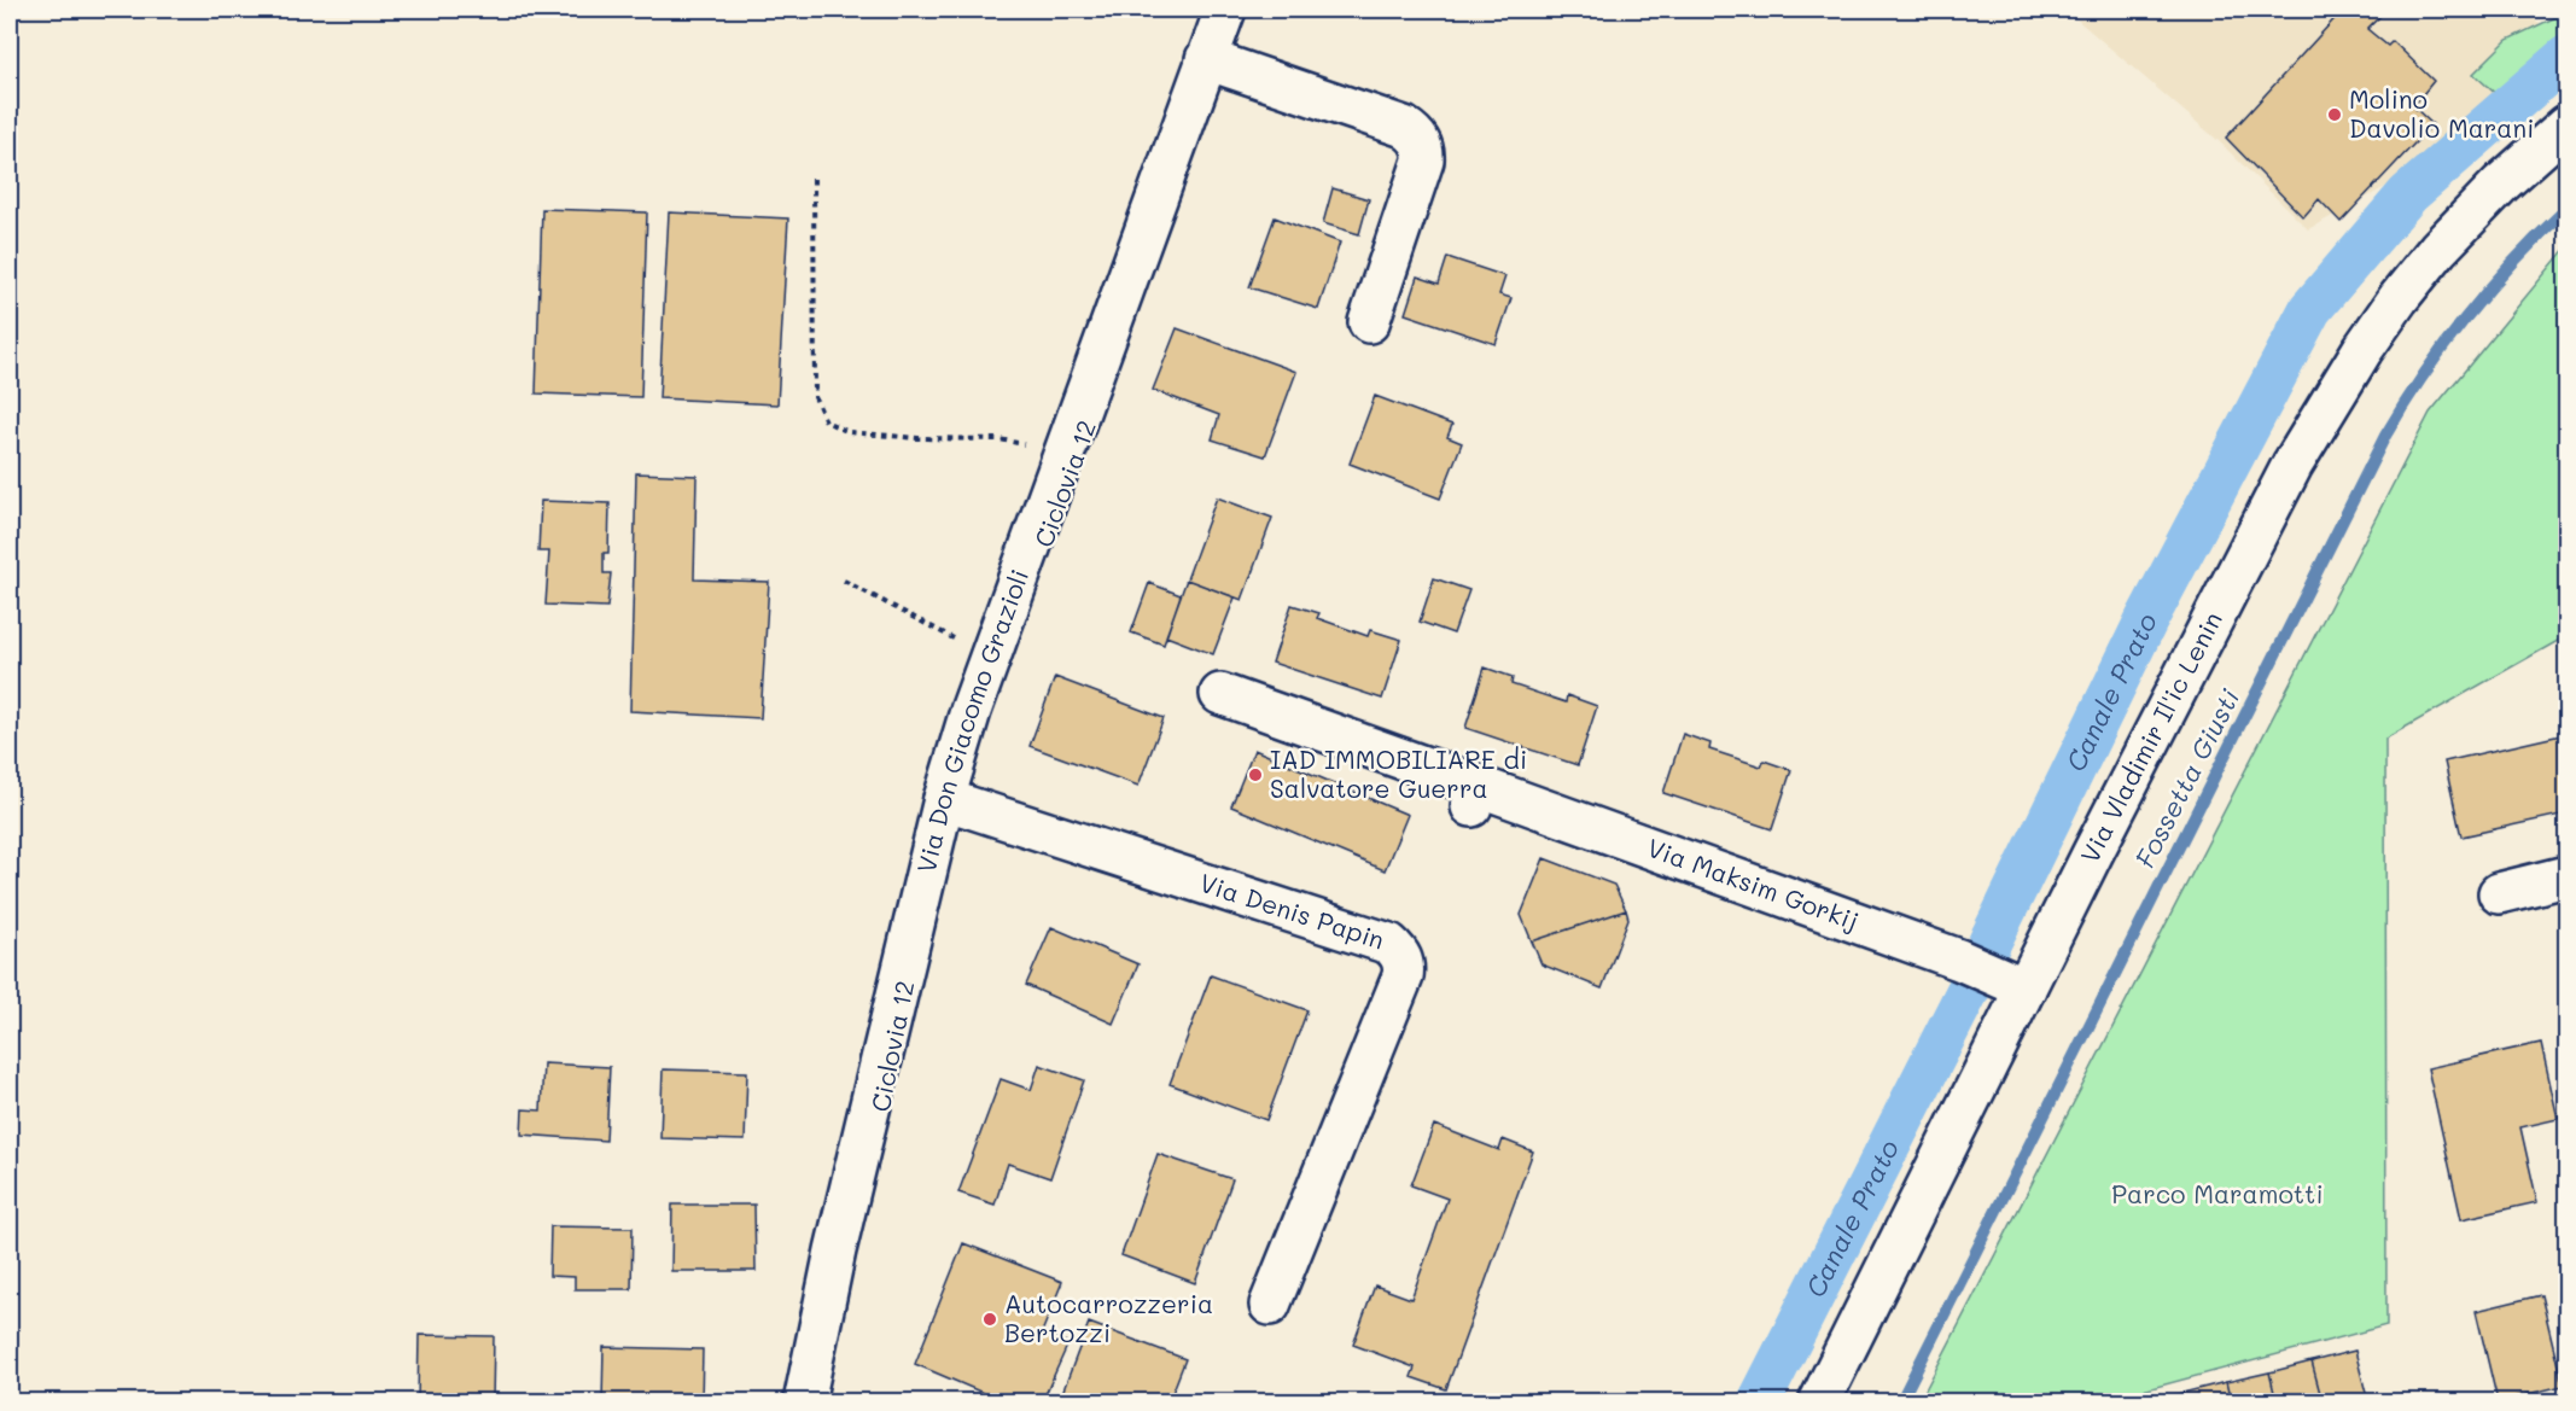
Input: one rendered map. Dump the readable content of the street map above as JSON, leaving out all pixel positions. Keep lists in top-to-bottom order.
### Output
{
  "streets": {
    "street": [
      "Via Don Giacomo Grazioli",
      "Via Vladimir Il'ic Lenin",
      "Via Maksim Gorkij",
      "Via Denis Papin"
    ]
  },
  "crossings": [
    ["Via Don Giacomo Grazioli", "Via Denis Papin"],
    ["Via Vladimir Il'ic Lenin", "Via Maksim Gorkij"]
  ],
  "water": ["Canale Prato", "Fossetta Giusti"],
  "parks": ["Parco Maramotti"],
  "places": ["Molino Davolio Marani", "IAD IMMOBILIARE di Salvatore Guerra", "Autocarrozzeria Bertozzi"]
}
